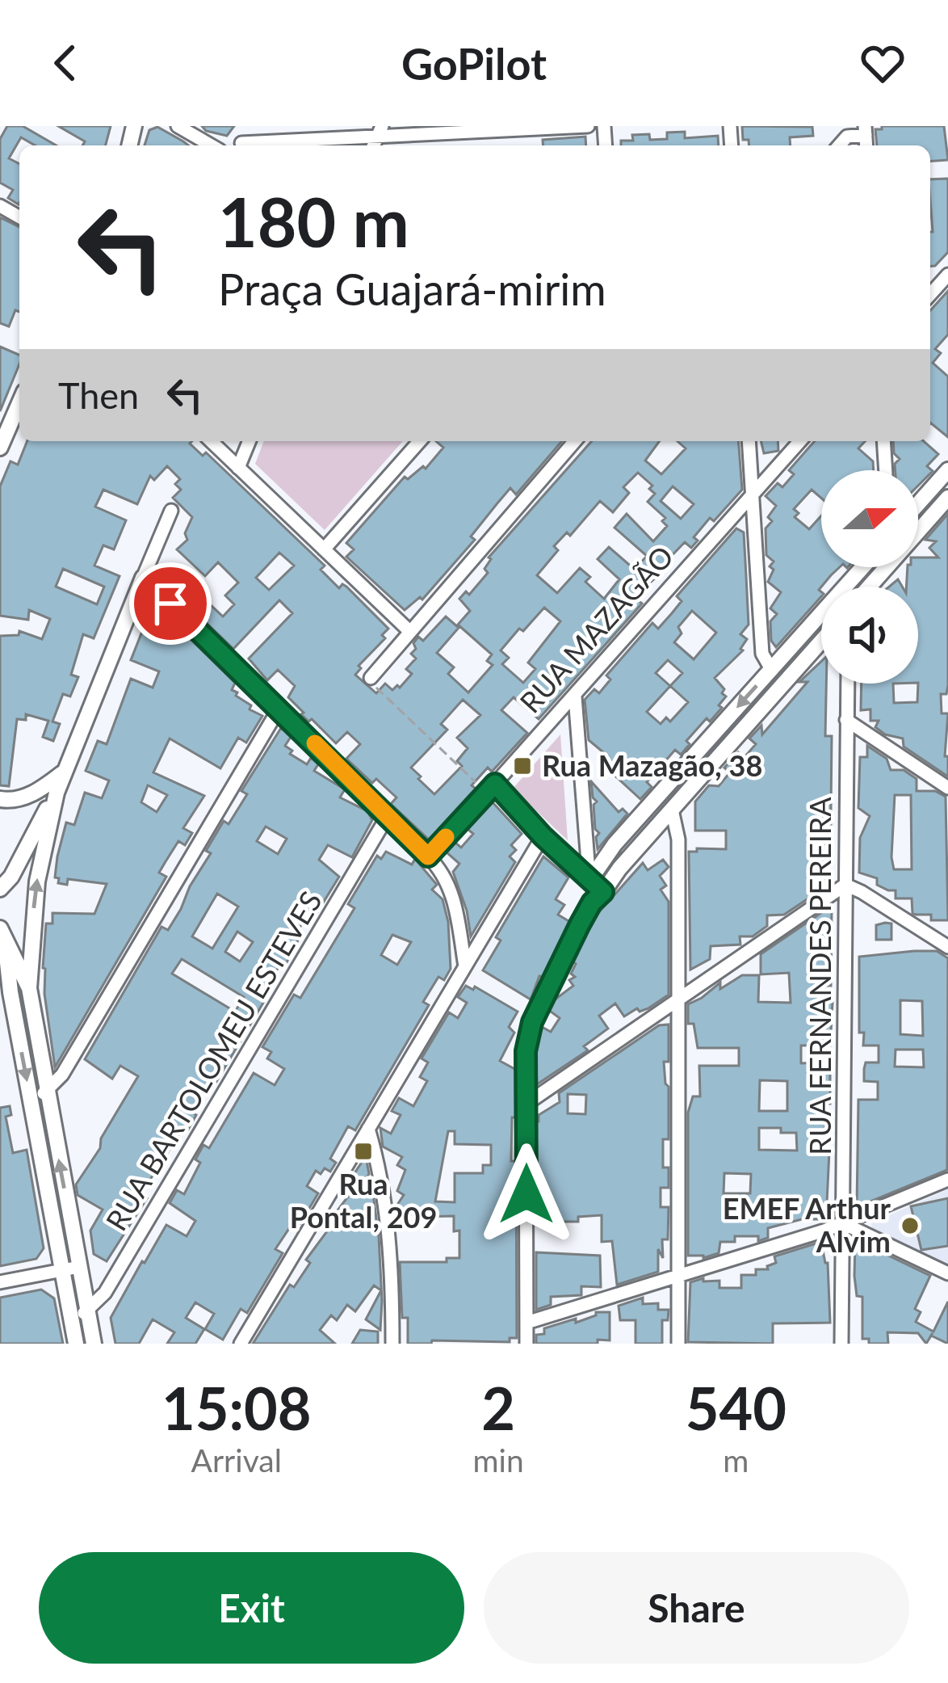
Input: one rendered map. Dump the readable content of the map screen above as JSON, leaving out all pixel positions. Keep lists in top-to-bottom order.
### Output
{
  "streets": {
    "street": ["RUA MAZAGÃO", "RUA FERNANDES PEREIRA", "RUA BARTOLOMEU ESTEVES"]
  },
  "places": {
    "transit": ["Rua Mazagão, 38", "Rua Pontal, 209"],
    "other": ["EMEF Arthur Alvim"]
  },
  "north": "right",
  "page": {
    "header": "GoPilot",
    "turn": ["180 m", "Praça Guajará-mirim"],
    "then": "Then",
    "eta": [
      "15:08",
      "Arrival",
      "2",
      "min",
      "540",
      "m"
    ],
    "buttons": ["Exit", "Share"]
  }
}
